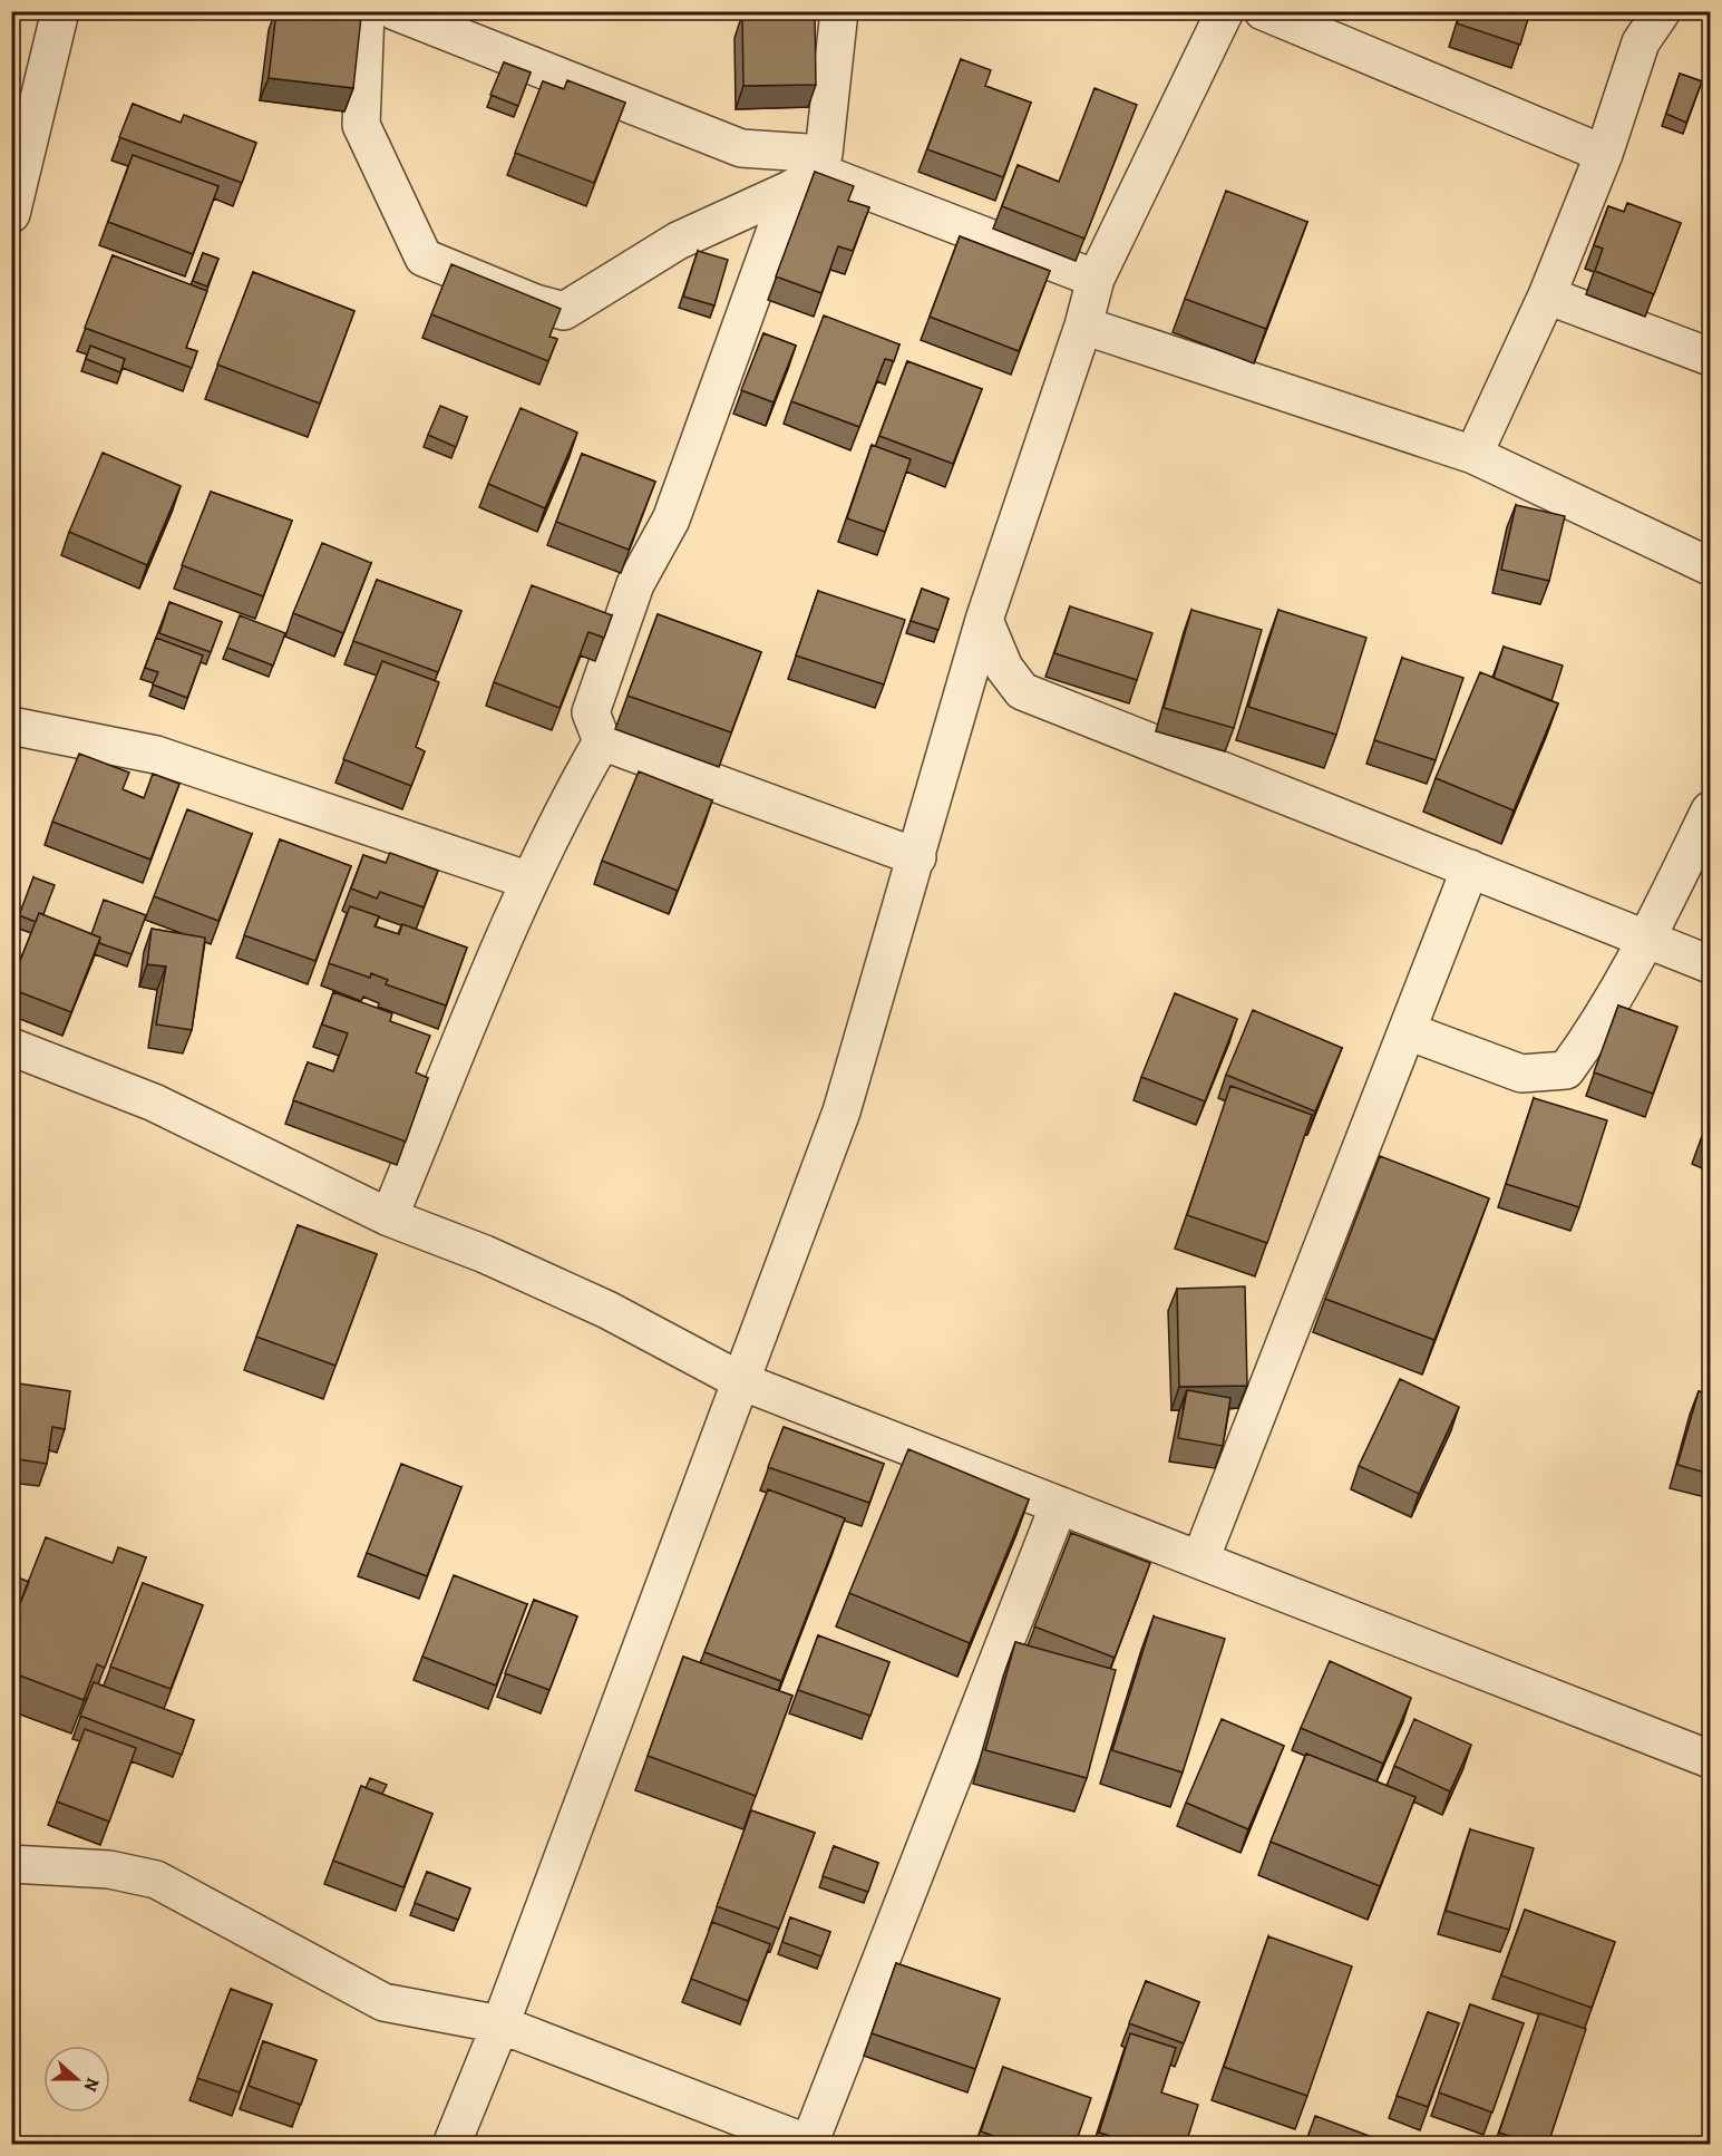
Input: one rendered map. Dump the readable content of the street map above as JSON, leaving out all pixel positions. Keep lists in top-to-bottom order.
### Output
{
  "north": "right"
}
